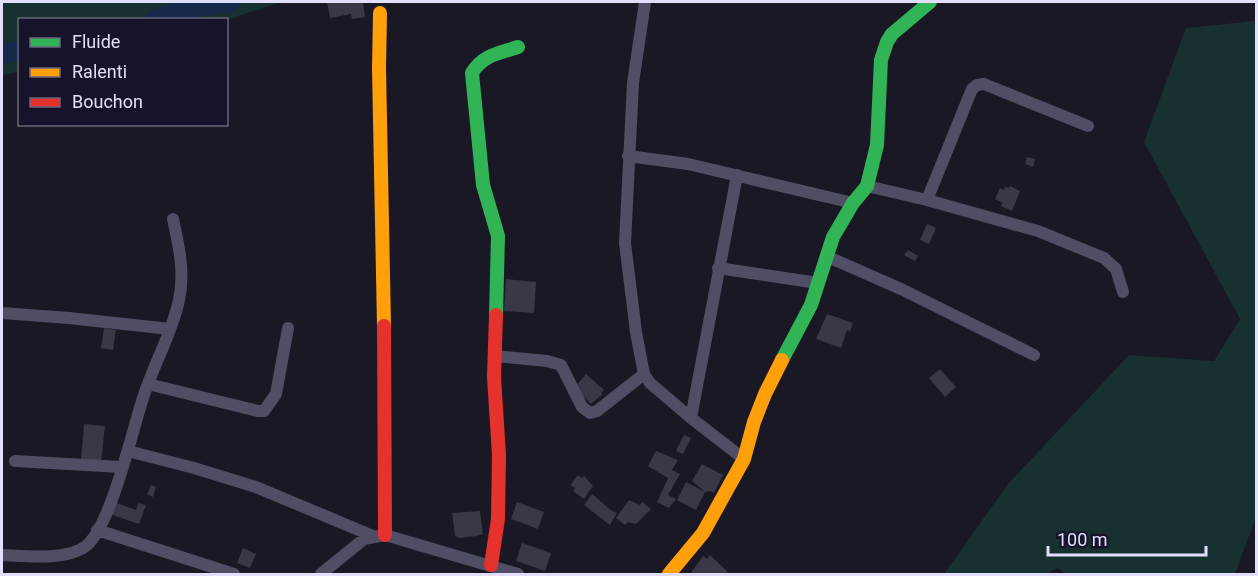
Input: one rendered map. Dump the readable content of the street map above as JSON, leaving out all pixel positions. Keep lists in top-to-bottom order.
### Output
{
  "legend": ["Fluide", "Ralenti", "Bouchon"],
  "scale_bar": "100 m"
}
